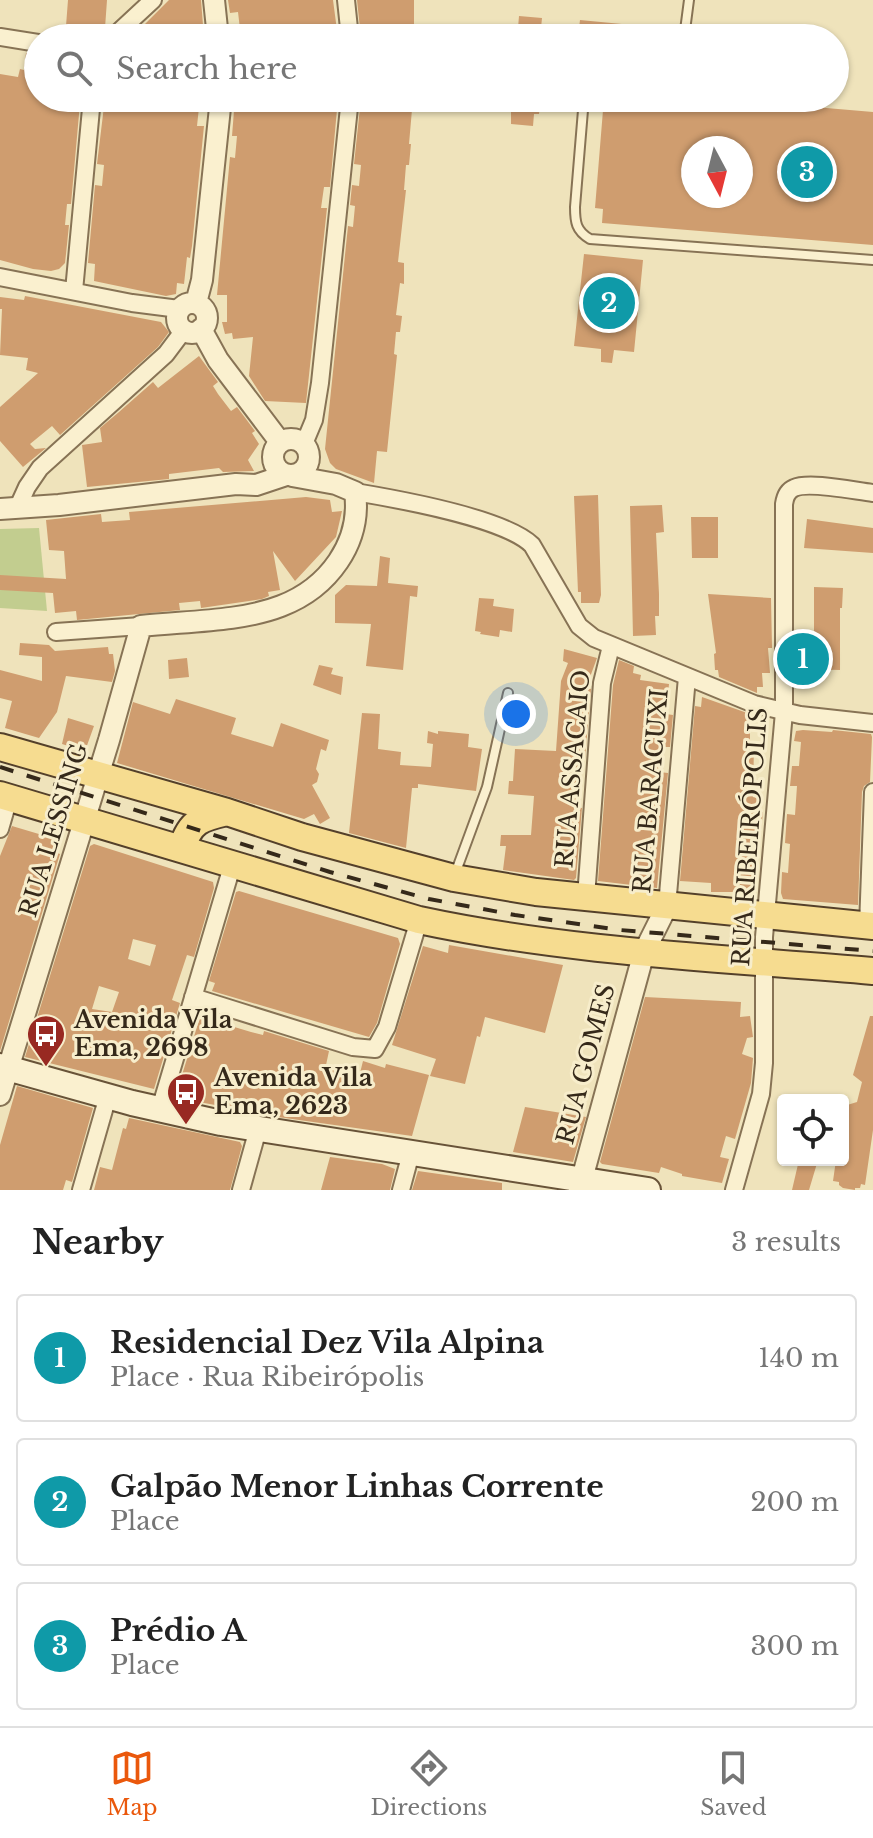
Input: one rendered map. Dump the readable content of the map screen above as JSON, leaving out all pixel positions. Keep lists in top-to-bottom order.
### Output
{
  "streets": {
    "street": [
      "RUA ASSACAIO",
      "RUA BARACUXI",
      "RUA LESSING",
      "RUA RIBEIRÓPOLIS",
      "RUA GOMES"
    ]
  },
  "crossings": [
    ["RUA BARACUXI", "RUA GOMES"]
  ],
  "places": {
    "bus stop": ["Avenida Vila Ema, 2698", "Avenida Vila Ema, 2623"]
  },
  "north": "bottom",
  "page": {
    "search": "Search here",
    "pins": ["3", "2", "1"],
    "heading": ["Nearby", "3 results"],
    "list": [
      {
        "mark": "1",
        "name": "Residencial Dez Vila Alpina",
        "note": "Place · Rua Ribeirópolis",
        "value": "140 m"
      },
      {
        "mark": "2",
        "name": "Galpão Menor Linhas Corrente",
        "note": "Place",
        "value": "200 m"
      },
      {
        "mark": "3",
        "name": "Prédio A",
        "note": "Place",
        "value": "300 m"
      }
    ],
    "nav": ["Map", "Directions", "Saved"]
  }
}
